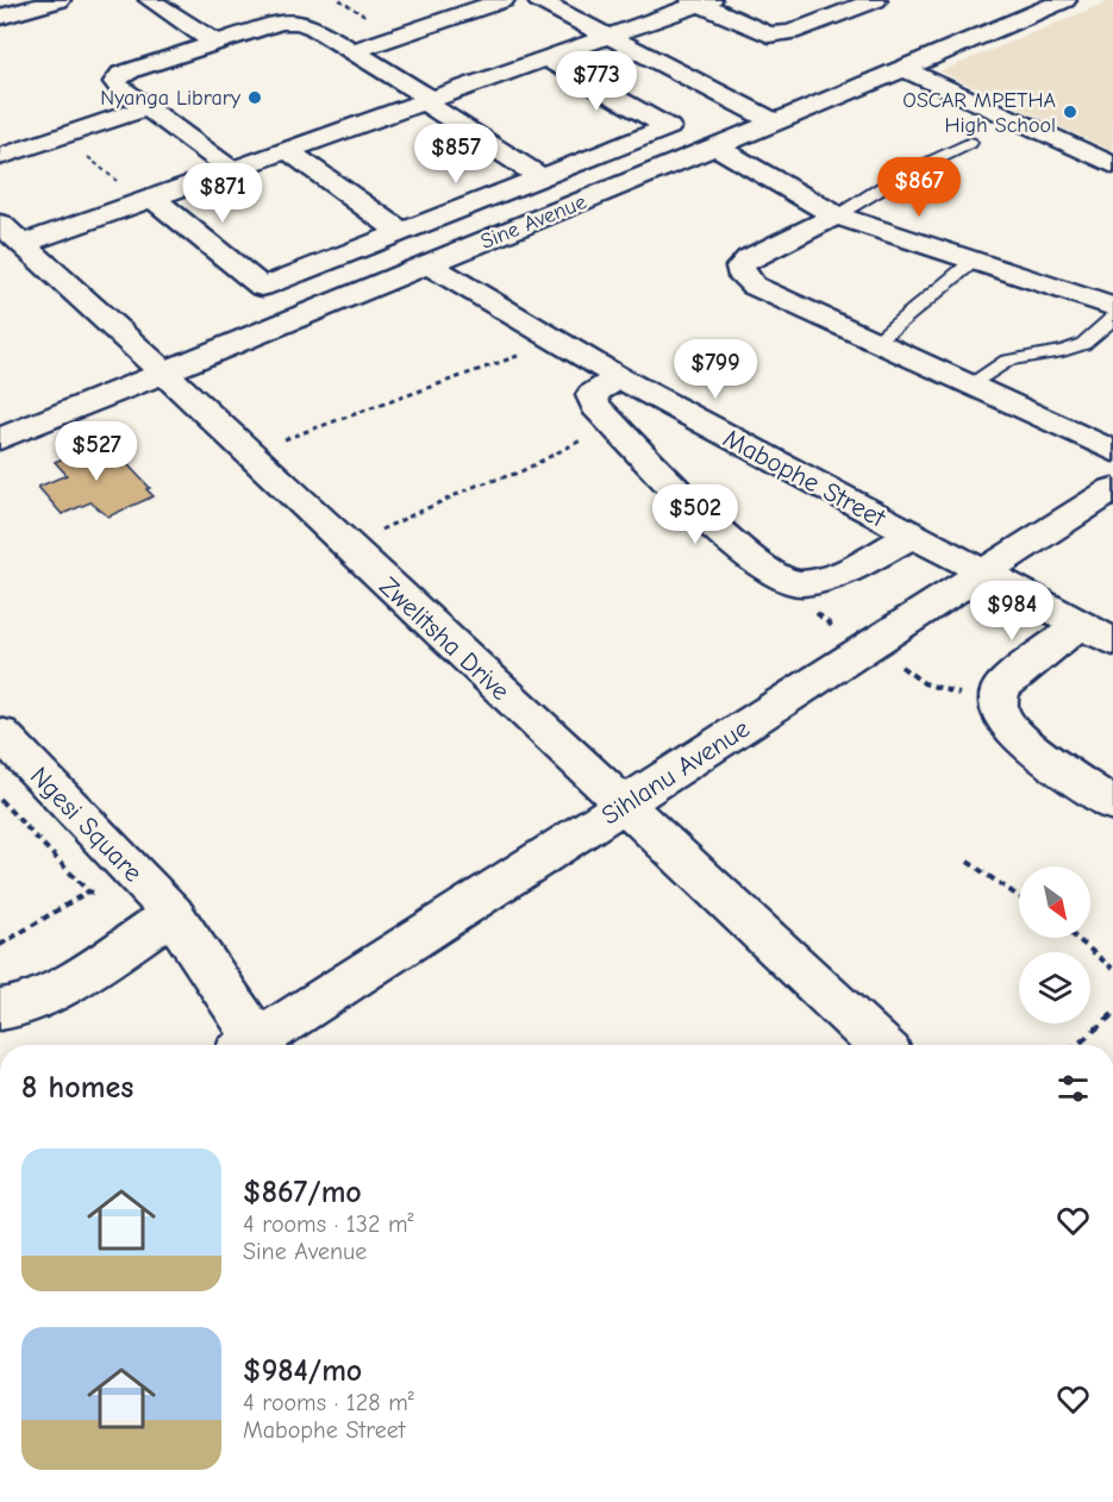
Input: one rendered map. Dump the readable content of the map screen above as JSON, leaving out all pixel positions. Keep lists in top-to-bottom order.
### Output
{
  "streets": {
    "street": [
      "Sine Avenue",
      "Mabophe Street",
      "Zwelitsha Drive",
      "Sihlanu Avenue",
      "Ngesi Square"
    ]
  },
  "crossings": [
    ["Sine Avenue", "Mabophe Street"],
    ["Sine Avenue", "Zwelitsha Drive"],
    ["Mabophe Street", "Sihlanu Avenue"],
    ["Zwelitsha Drive", "Sihlanu Avenue"]
  ],
  "places": ["Nyanga Library", "OSCAR MPETHA High School"],
  "north": "bottom right",
  "page": {
    "price": [
      "$773",
      "$857",
      "$867",
      "$871",
      "$799",
      "$527",
      "$502",
      "$984"
    ],
    "heading": "8 homes",
    "list": [
      {
        "name": "$867/mo",
        "note": "4 rooms · 132 m² · Sine Avenue"
      },
      {
        "name": "$984/mo",
        "note": "4 rooms · 128 m² · Mabophe Street"
      }
    ]
  }
}
